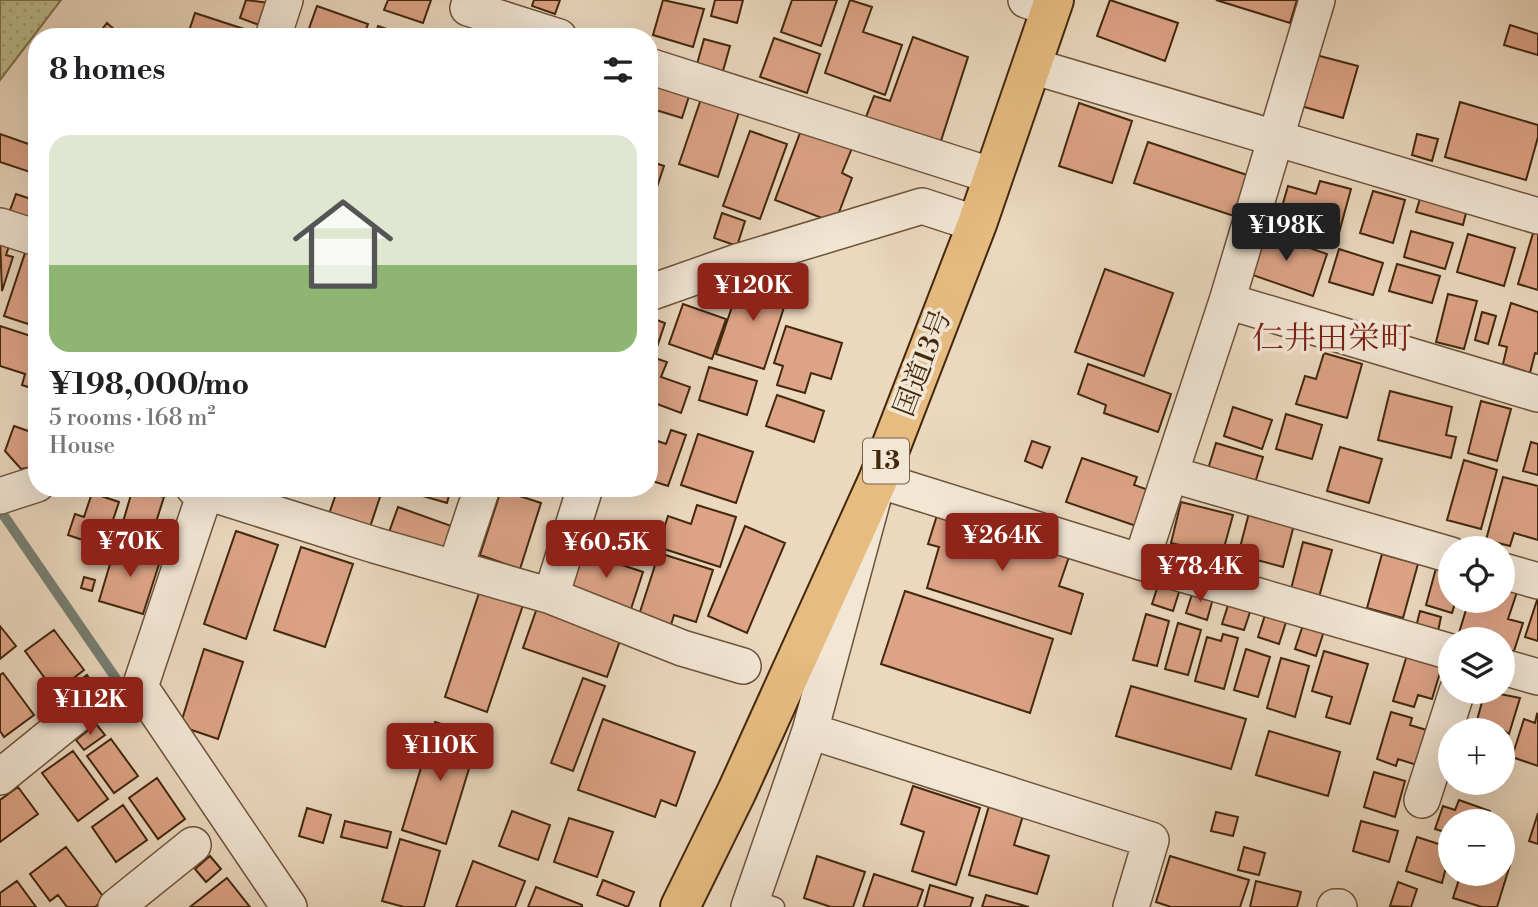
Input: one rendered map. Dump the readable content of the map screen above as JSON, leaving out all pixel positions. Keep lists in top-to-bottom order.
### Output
{
  "streets": {
    "highway": ["国道13号", "13"]
  },
  "districts": ["仁井田栄町"],
  "page": {
    "heading": "8 homes",
    "list": [
      {
        "name": "¥198,000/mo",
        "note": "5 rooms · 168 m² · House"
      }
    ],
    "price": [
      "¥198K",
      "¥120K",
      "¥264K",
      "¥70K",
      "¥60.5K",
      "¥78.4K",
      "¥112K",
      "¥110K"
    ],
    "map_buttons": ["+", "−"]
  }
}
